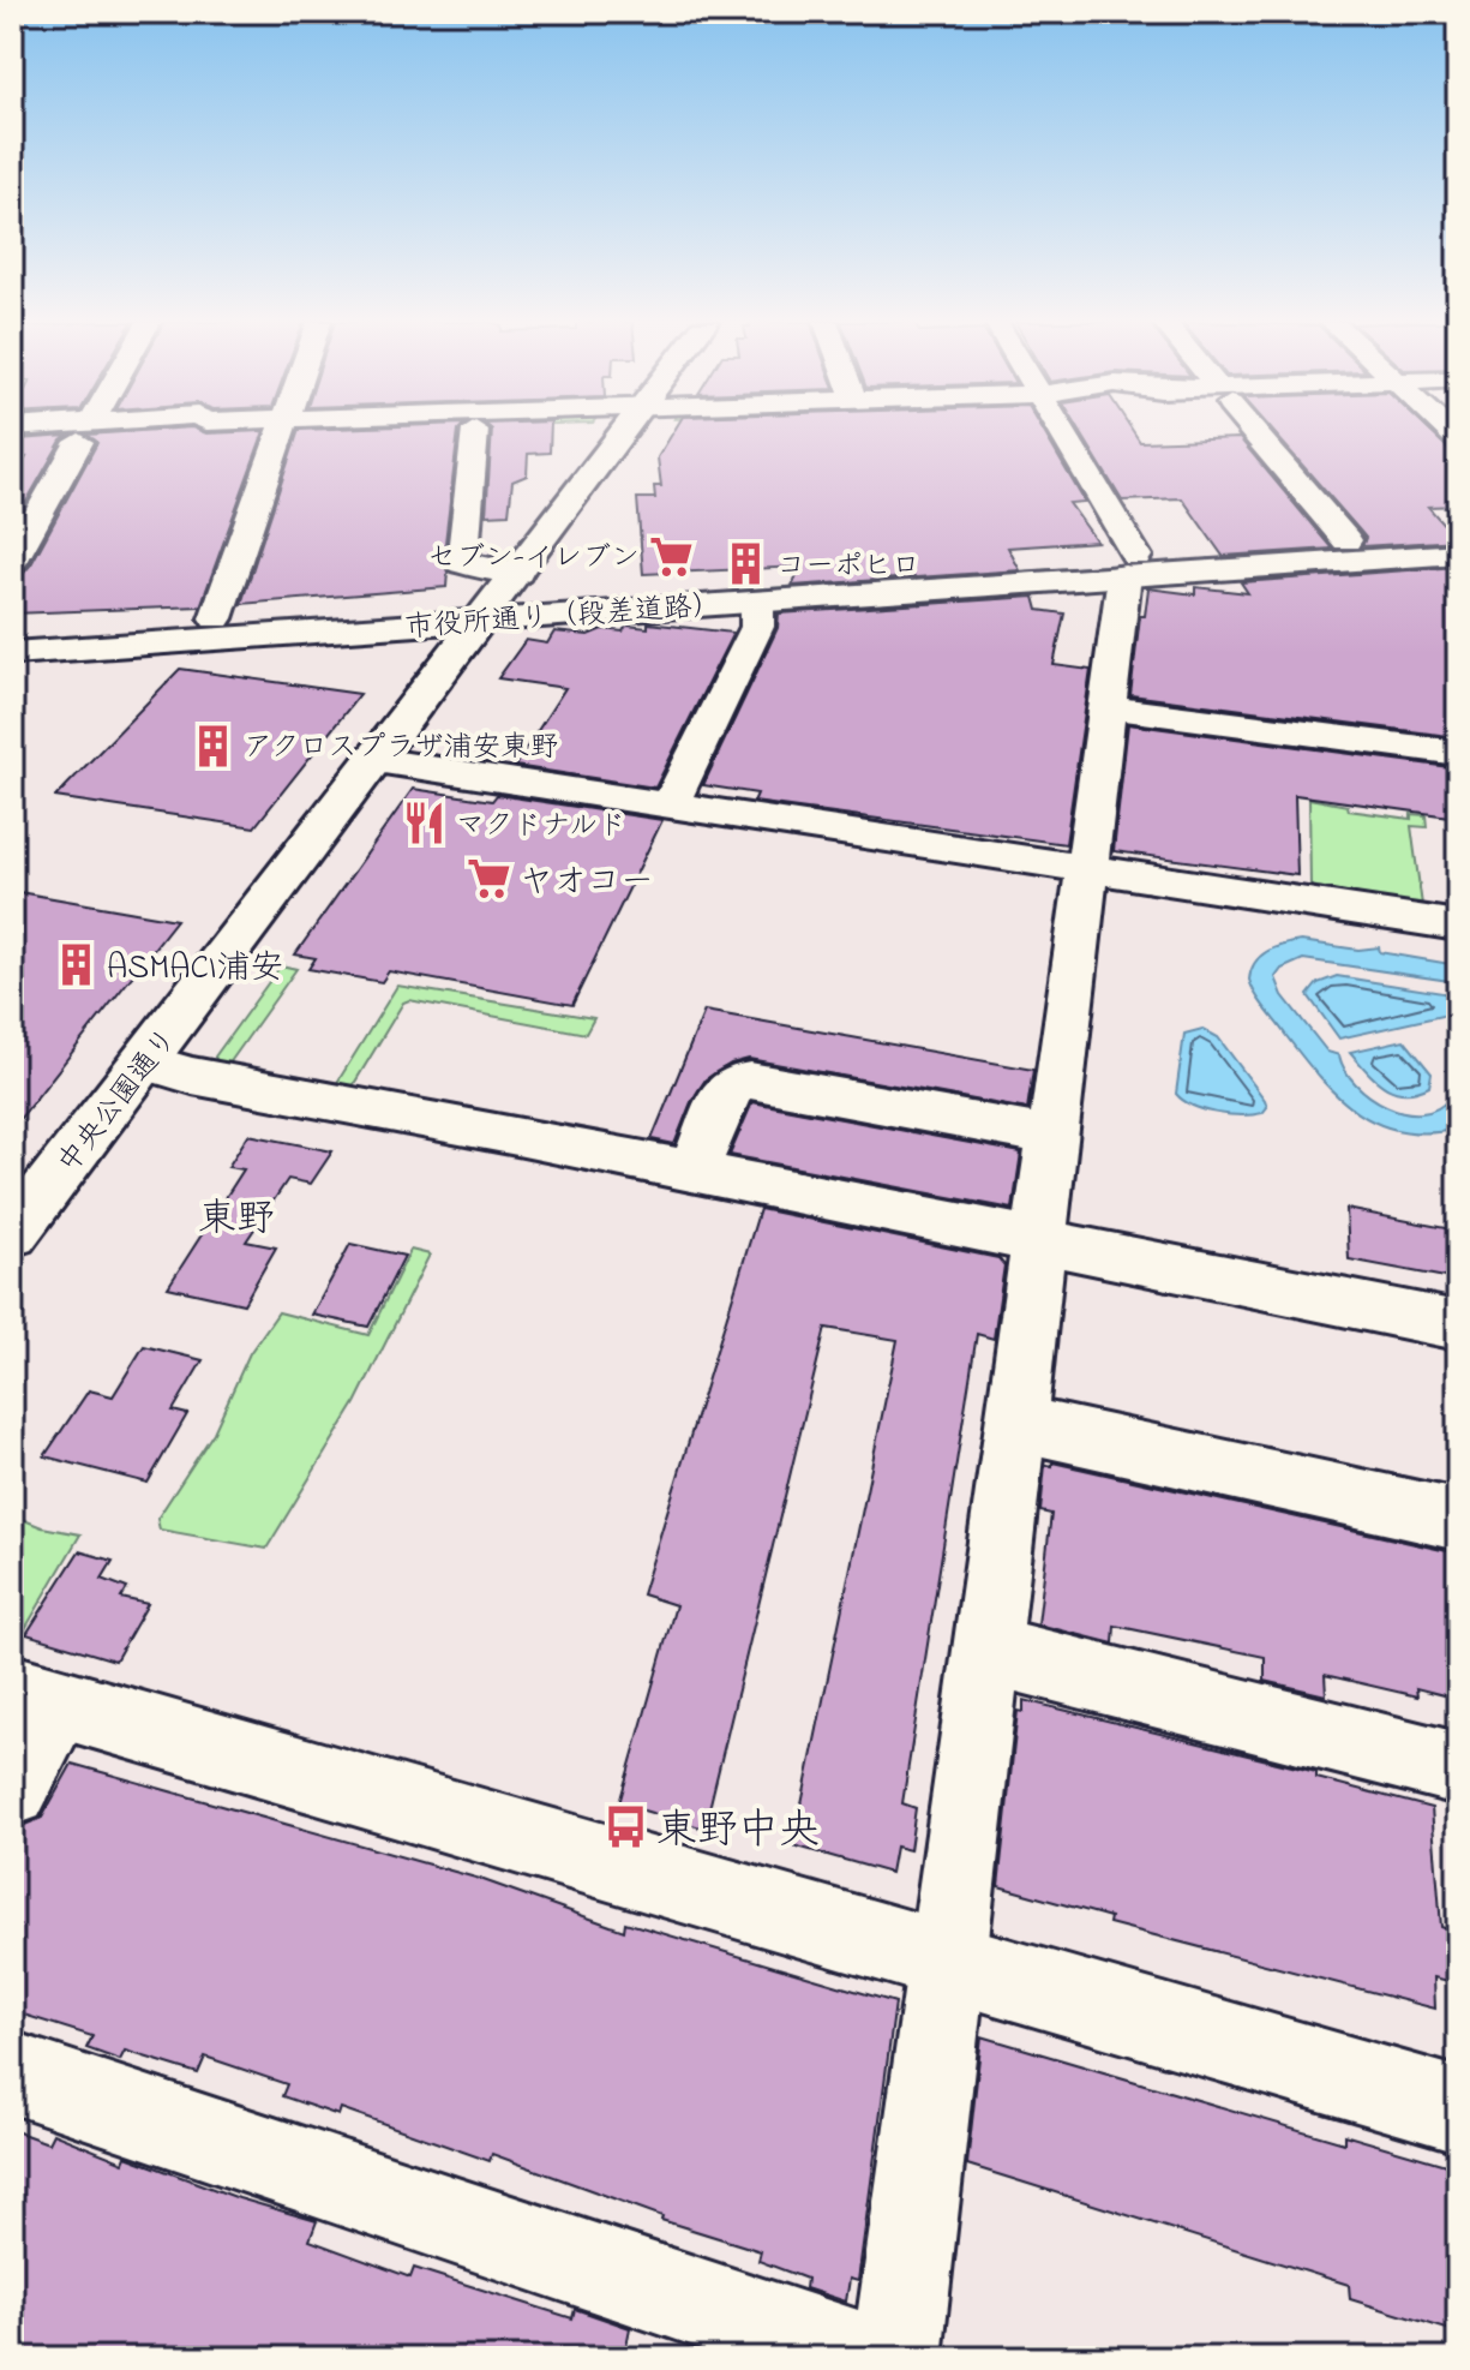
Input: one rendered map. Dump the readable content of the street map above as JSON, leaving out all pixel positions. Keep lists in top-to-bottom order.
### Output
{
  "streets": {
    "street": ["市役所通り（段差道路）", "中央公園通り"]
  },
  "crossings": [
    ["市役所通り（段差道路）", "中央公園通り"]
  ],
  "districts": ["東野"],
  "places": {
    "supermarket": ["セブン-イレブン", "ヤオコー"],
    "building": ["コーポヒロ", "アクロスプラザ浦安東野", "ASMACI浦安"],
    "restaurant": ["マクドナルド"],
    "bus stop": ["東野中央"]
  }
}
